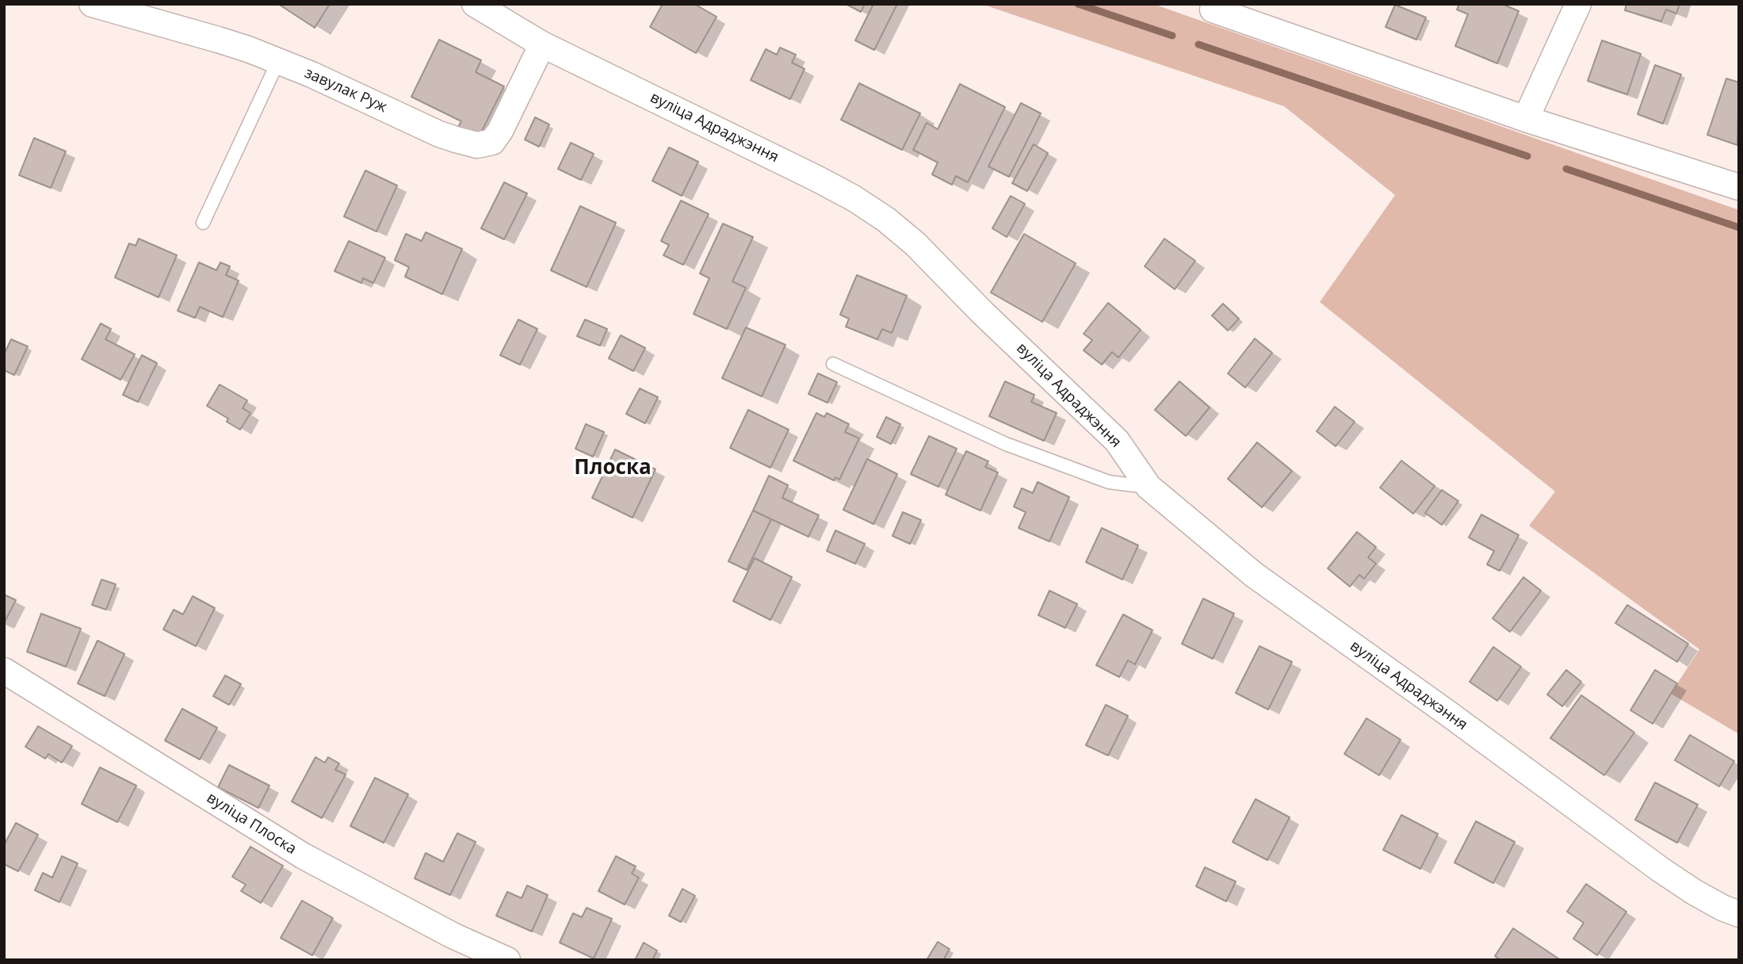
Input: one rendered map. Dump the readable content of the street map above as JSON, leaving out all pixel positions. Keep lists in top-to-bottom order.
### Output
{
  "streets": {
    "street": ["завулак Руж", "вуліца Адраджэння", "вуліца Плоска"]
  },
  "crossings": [
    ["завулак Руж", "вуліца Адраджэння"]
  ],
  "districts": ["Плоска"]
}
